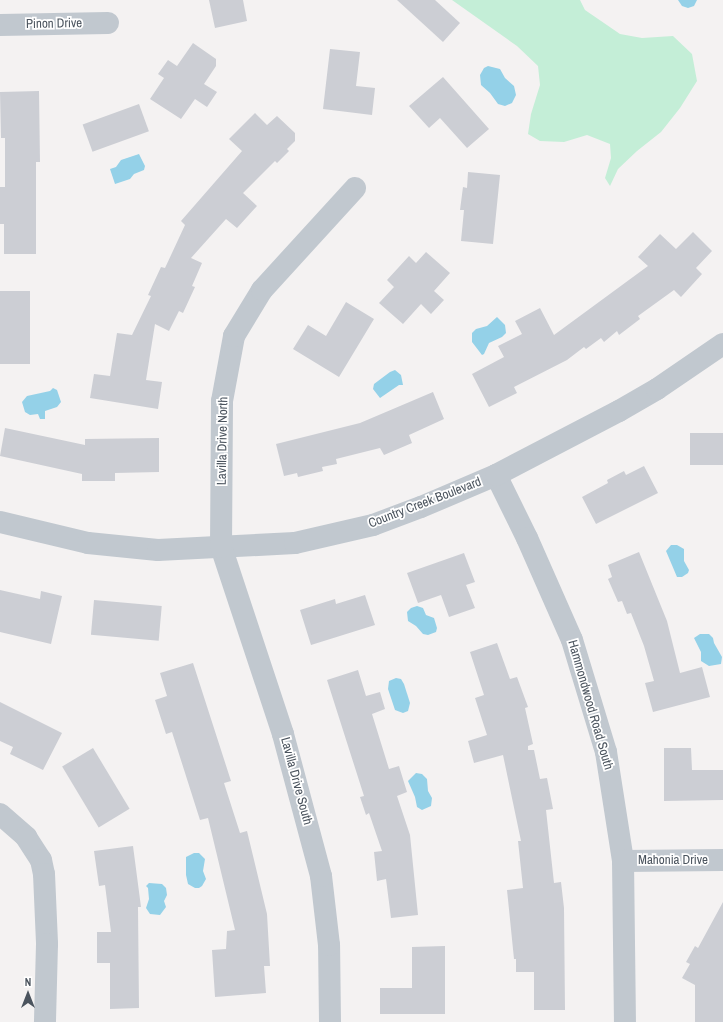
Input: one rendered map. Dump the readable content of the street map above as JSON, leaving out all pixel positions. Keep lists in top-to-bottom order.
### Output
{
  "streets": {
    "street": [
      "Pinon Drive",
      "Lavilla Drive North",
      "Country Creek Boulevard",
      "Hammondwood Road South",
      "Lavilla Drive South",
      "Mahonia Drive"
    ]
  },
  "crossings": [
    ["Lavilla Drive North", "Country Creek Boulevard"],
    ["Lavilla Drive North", "Lavilla Drive South"],
    ["Country Creek Boulevard", "Hammondwood Road South"],
    ["Country Creek Boulevard", "Lavilla Drive South"],
    ["Hammondwood Road South", "Mahonia Drive"]
  ],
  "north": "top"
}
